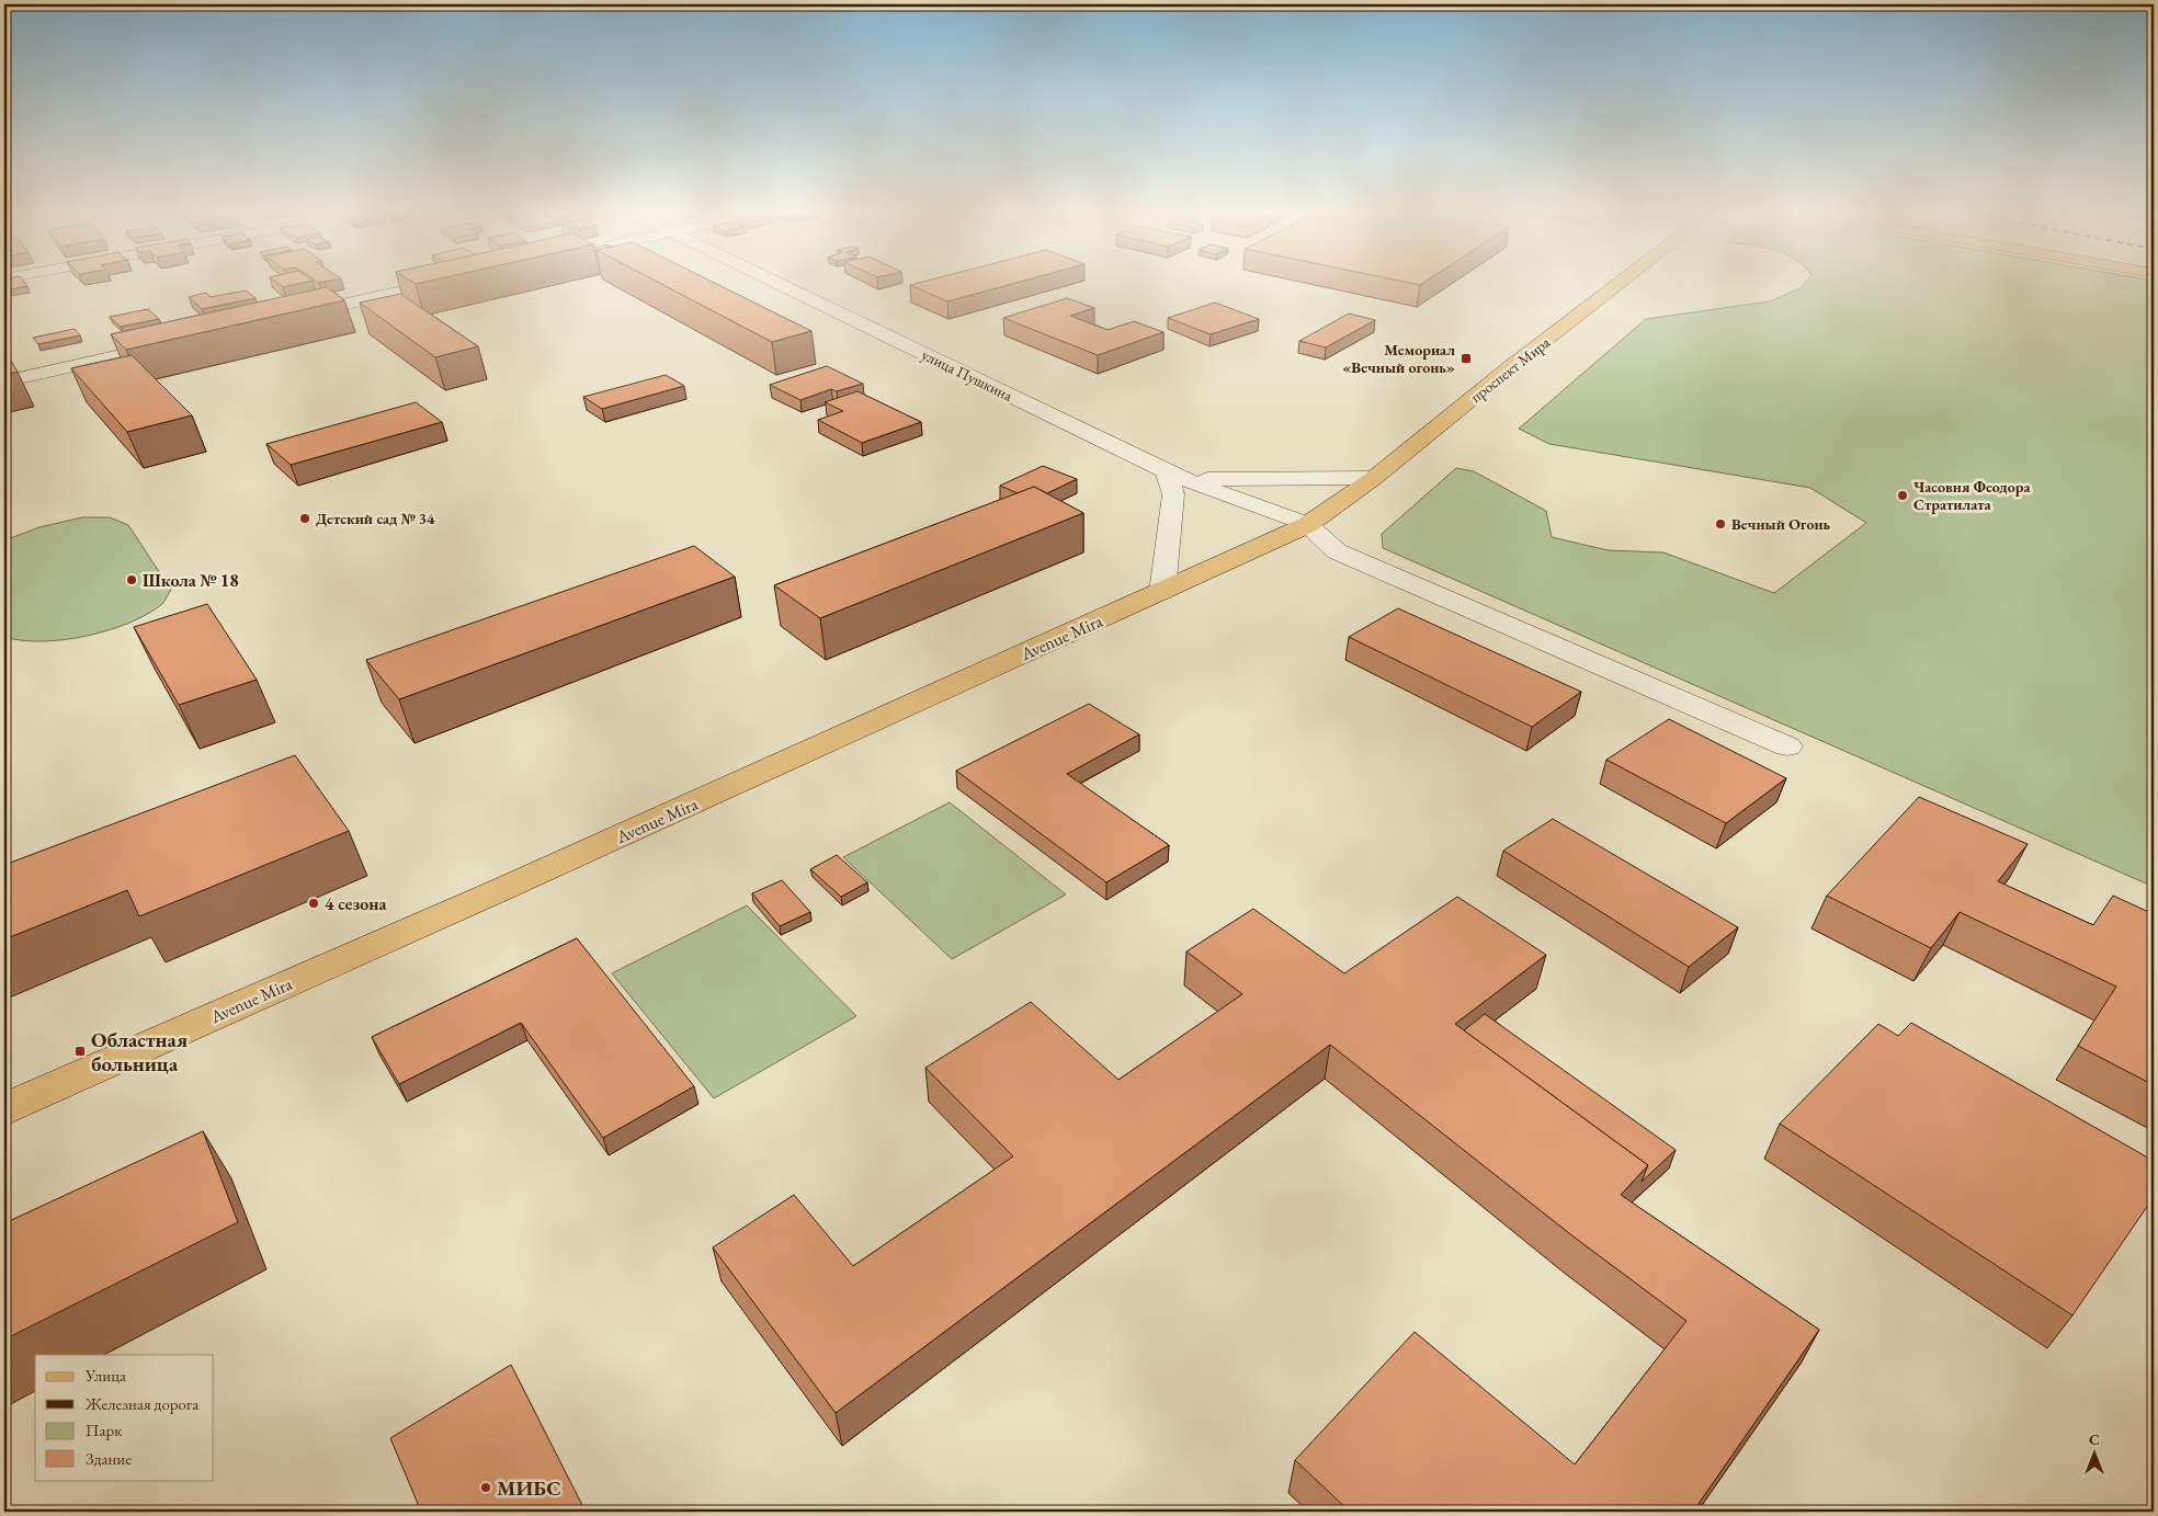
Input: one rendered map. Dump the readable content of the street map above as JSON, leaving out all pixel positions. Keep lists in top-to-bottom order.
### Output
{
  "streets": {
    "main road": ["проспект Мира", "Avenue Mira"],
    "street": ["улица Пушкина"]
  },
  "crossings": [
    ["проспект Мира", "улица Пушкина"],
    ["проспект Мира", "Avenue Mira"],
    ["улица Пушкина", "Avenue Mira"]
  ],
  "places": {
    "transit": ["Мемориал «Вечный огонь»", "Областная больница"],
    "other": [
      "Часовня Феодора Стратилата",
      "Детский сад № 34",
      "Вечный Огонь",
      "Школа № 18",
      "4 сезона",
      "МИБС"
    ]
  },
  "legend": [
    "Улица",
    "Железная дорога",
    "Парк",
    "Здание"
  ],
  "north": "top"
}
